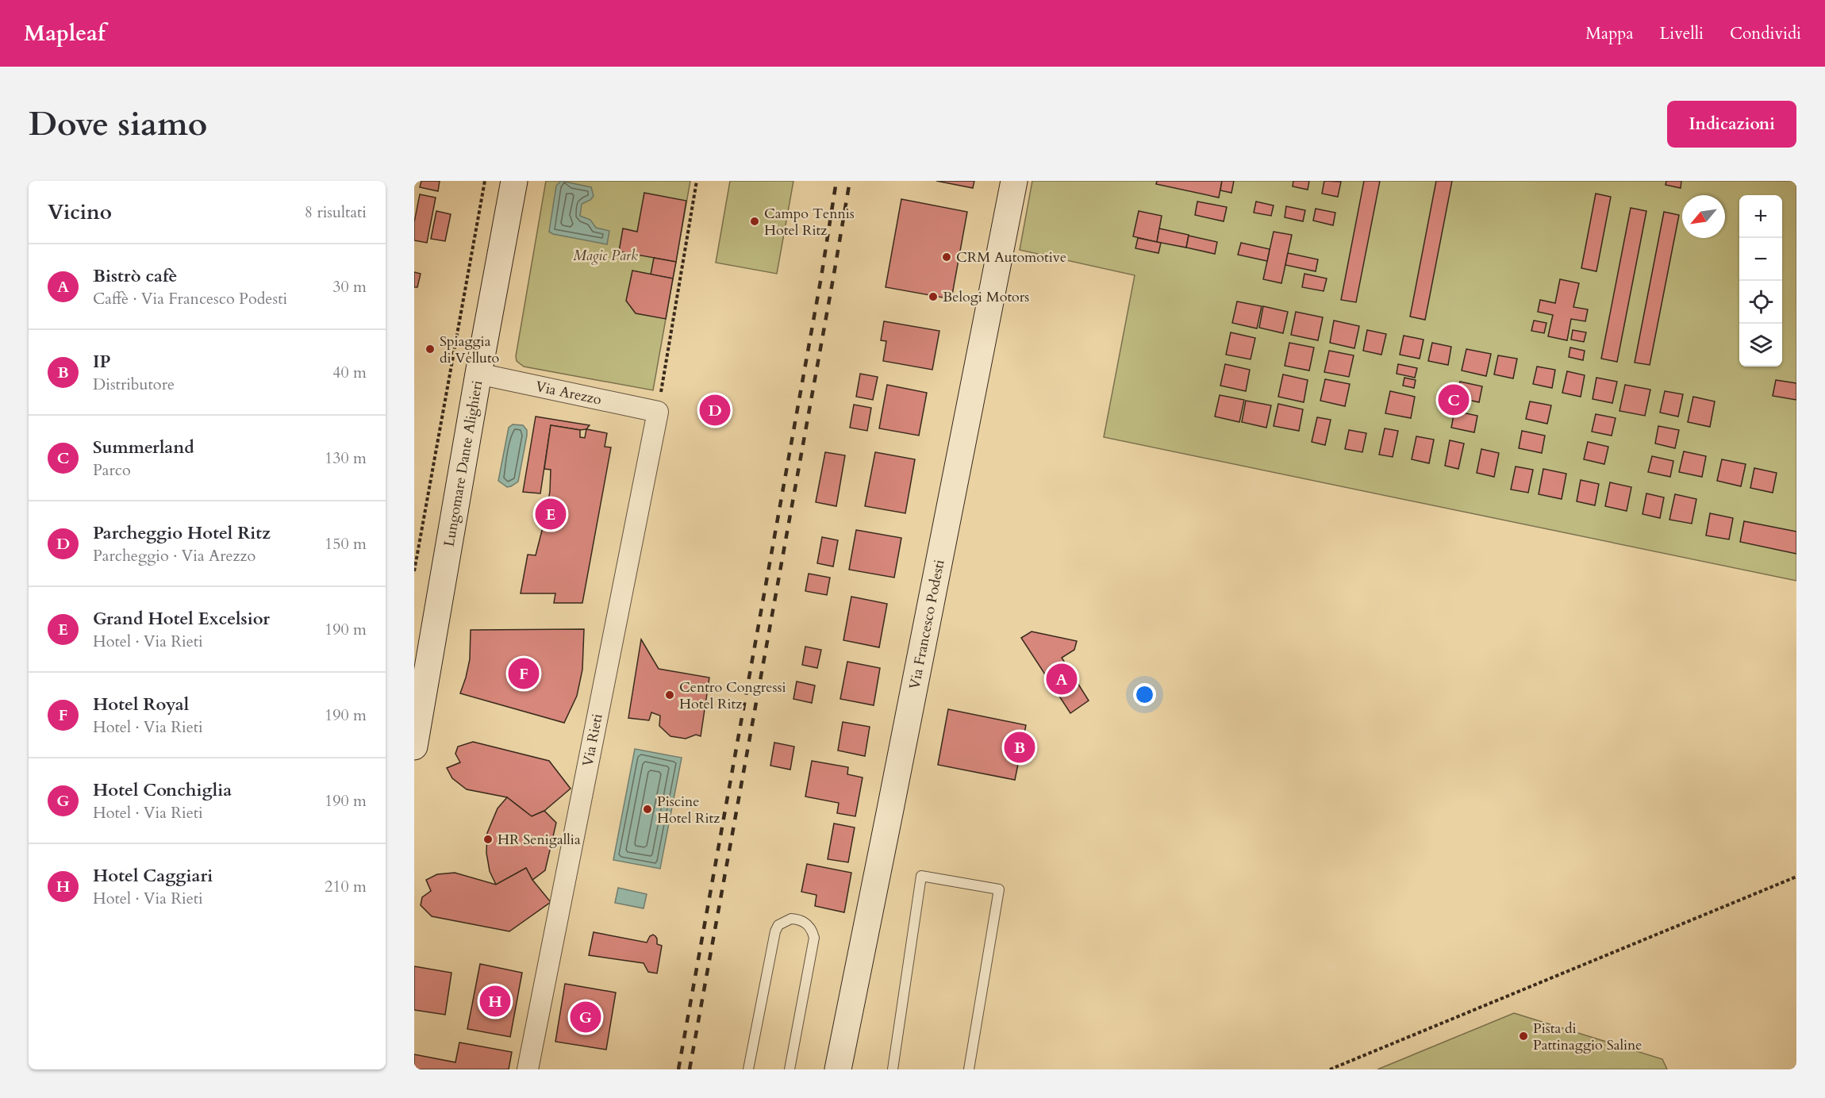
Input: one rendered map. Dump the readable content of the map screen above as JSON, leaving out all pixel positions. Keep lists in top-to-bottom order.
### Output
{
  "streets": {
    "main road": ["Lungomare Dante Alighieri", "Via Francesco Podesti"],
    "street": ["Via Arezzo", "Via Rieti"]
  },
  "crossings": [
    ["Via Arezzo", "Lungomare Dante Alighieri"],
    ["Via Arezzo", "Via Rieti"]
  ],
  "parks": ["Magic Park"],
  "places": [
    "Campo Tennis Hotel Ritz",
    "CRM Automotive",
    "Belogi Motors",
    "Spiaggia di Velluto",
    "Centro Congressi Hotel Ritz",
    "Piscine Hotel Ritz",
    "HR Senigallia",
    "Pista di Pattinaggio Saline"
  ],
  "north": "bottom left",
  "page": {
    "header": "Mapleaf",
    "nav": ["Mappa", "Livelli", "Condividi"],
    "buttons": "Indicazioni",
    "title": "Dove siamo",
    "heading": ["Vicino", "8 risultati"],
    "map_buttons": ["+", "−"],
    "list": [
      {
        "mark": "A",
        "name": "Bistrò cafè",
        "note": "Caffè · Via Francesco Podesti",
        "value": "30 m"
      },
      {
        "mark": "B",
        "name": "IP",
        "note": "Distributore",
        "value": "40 m"
      },
      {
        "mark": "C",
        "name": "Summerland",
        "note": "Parco",
        "value": "130 m"
      },
      {
        "mark": "D",
        "name": "Parcheggio Hotel Ritz",
        "note": "Parcheggio · Via Arezzo",
        "value": "150 m"
      },
      {
        "mark": "E",
        "name": "Grand Hotel Excelsior",
        "note": "Hotel · Via Rieti",
        "value": "190 m"
      },
      {
        "mark": "F",
        "name": "Hotel Royal",
        "note": "Hotel · Via Rieti",
        "value": "190 m"
      },
      {
        "mark": "G",
        "name": "Hotel Conchiglia",
        "note": "Hotel · Via Rieti",
        "value": "190 m"
      },
      {
        "mark": "H",
        "name": "Hotel Caggiari",
        "note": "Hotel · Via Rieti",
        "value": "210 m"
      }
    ],
    "pins": [
      "C",
      "D",
      "E",
      "F",
      "A",
      "B",
      "H",
      "G"
    ]
  }
}
